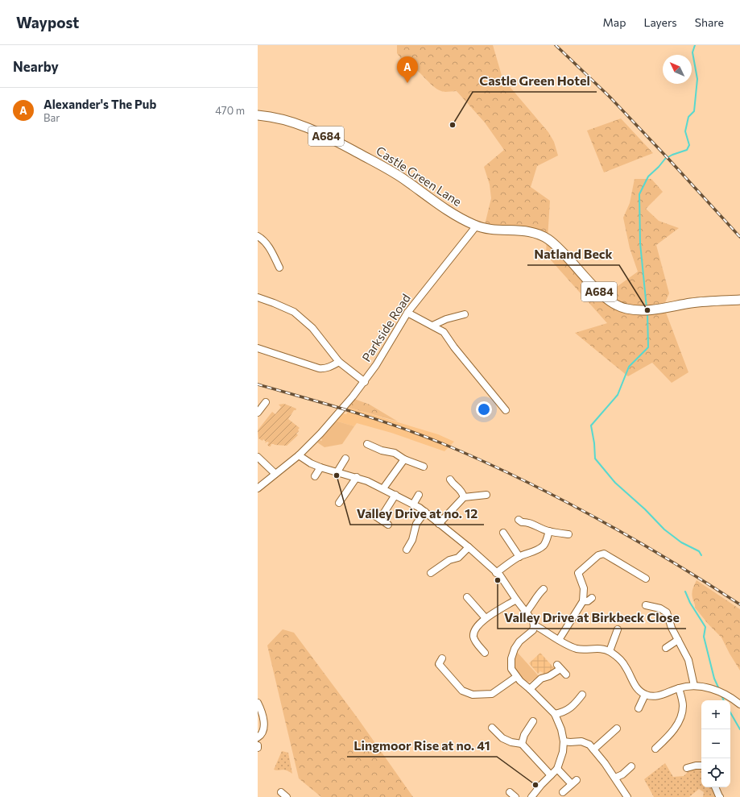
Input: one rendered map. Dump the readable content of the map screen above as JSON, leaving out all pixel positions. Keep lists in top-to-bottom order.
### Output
{
  "streets": {
    "highway": ["A684", "Castle Green Lane"],
    "street": ["Parkside Road"]
  },
  "crossings": [
    ["A684", "Castle Green Lane"],
    ["A684", "Parkside Road"],
    ["Castle Green Lane", "Parkside Road"]
  ],
  "places": [
    "Castle Green Hotel",
    "Natland Beck",
    "Valley Drive at no. 12",
    "Valley Drive at Birkbeck Close",
    "Lingmoor Rise at no. 41"
  ],
  "north": "top left",
  "page": {
    "header": "Waypost",
    "nav": ["Map", "Layers", "Share"],
    "heading": "Nearby",
    "pins": "A",
    "list": [
      {
        "mark": "A",
        "name": "Alexander's The Pub",
        "note": "Bar",
        "value": "470 m"
      }
    ],
    "map_buttons": ["+", "−"]
  }
}
